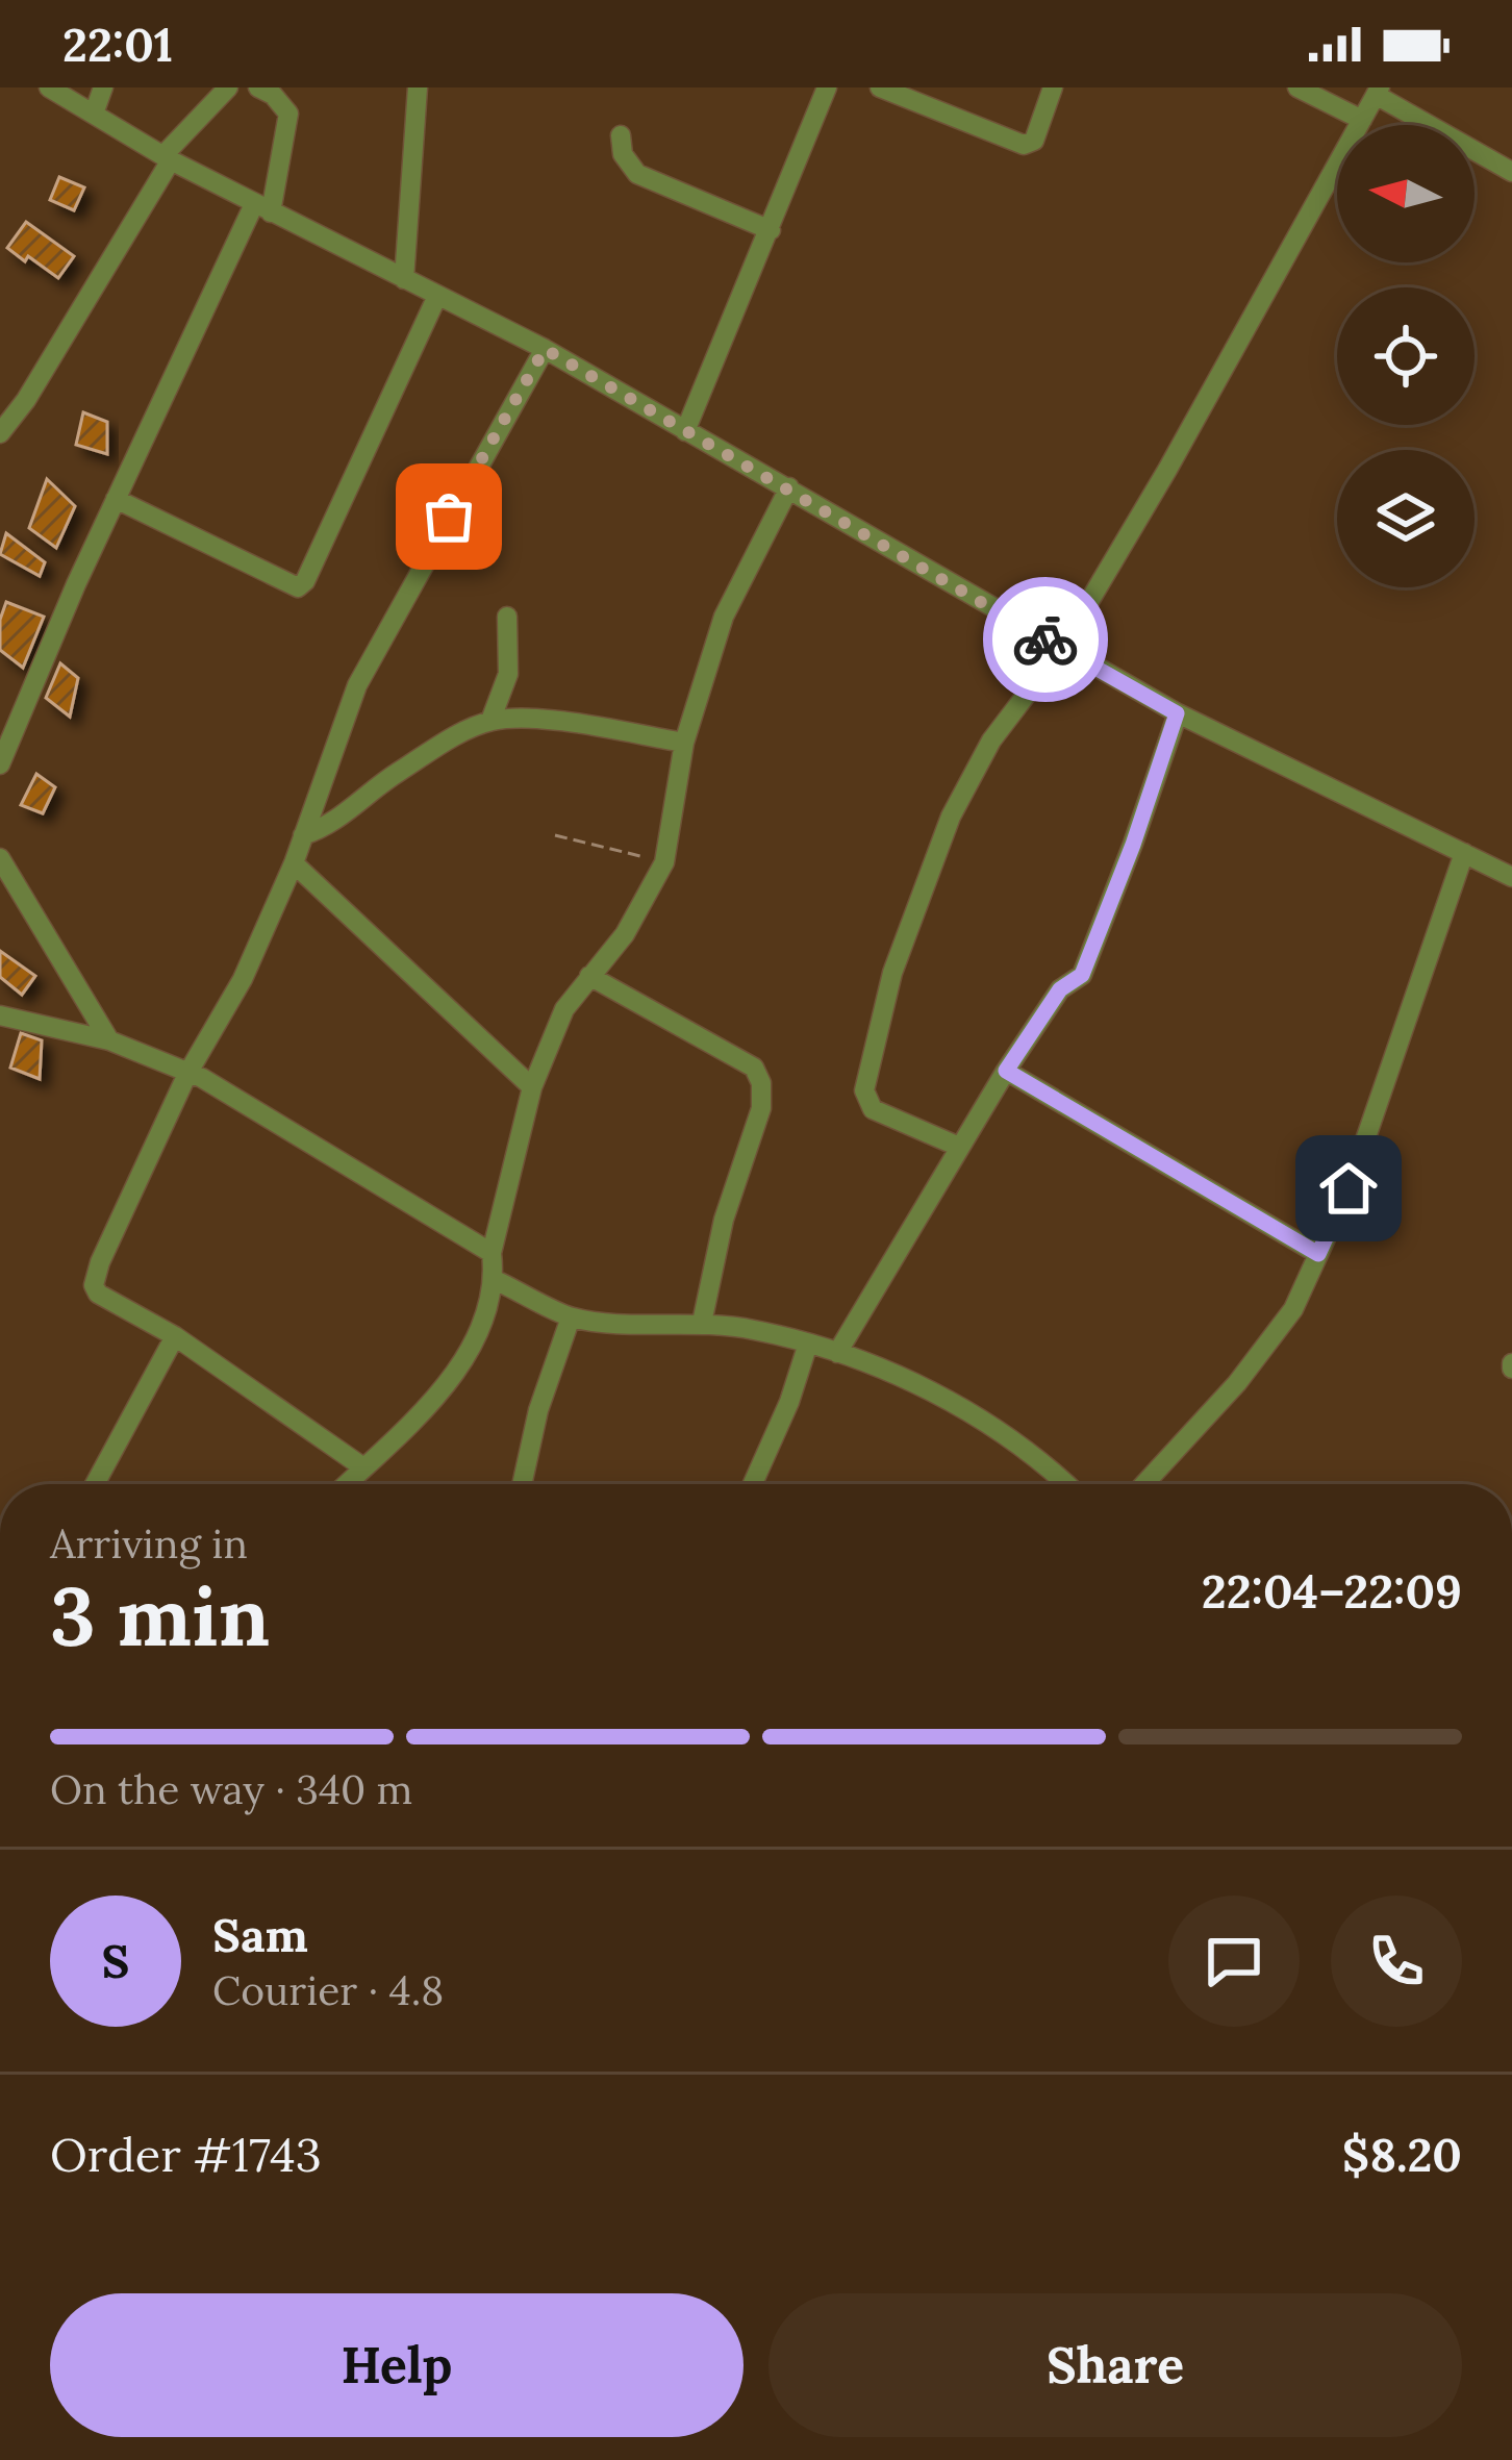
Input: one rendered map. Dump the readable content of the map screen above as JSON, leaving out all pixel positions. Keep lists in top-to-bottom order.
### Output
{
  "north": "left",
  "page": {
    "status": "22:01",
    "heading": ["3 min", "Arriving in", "22:04–22:09"],
    "panel": [
      "Sam",
      "Courier · 4.8",
      "Order #1743",
      "$8.20"
    ],
    "bar": "On the way · 340 m",
    "round": "S",
    "buttons": ["Help", "Share"]
  }
}
